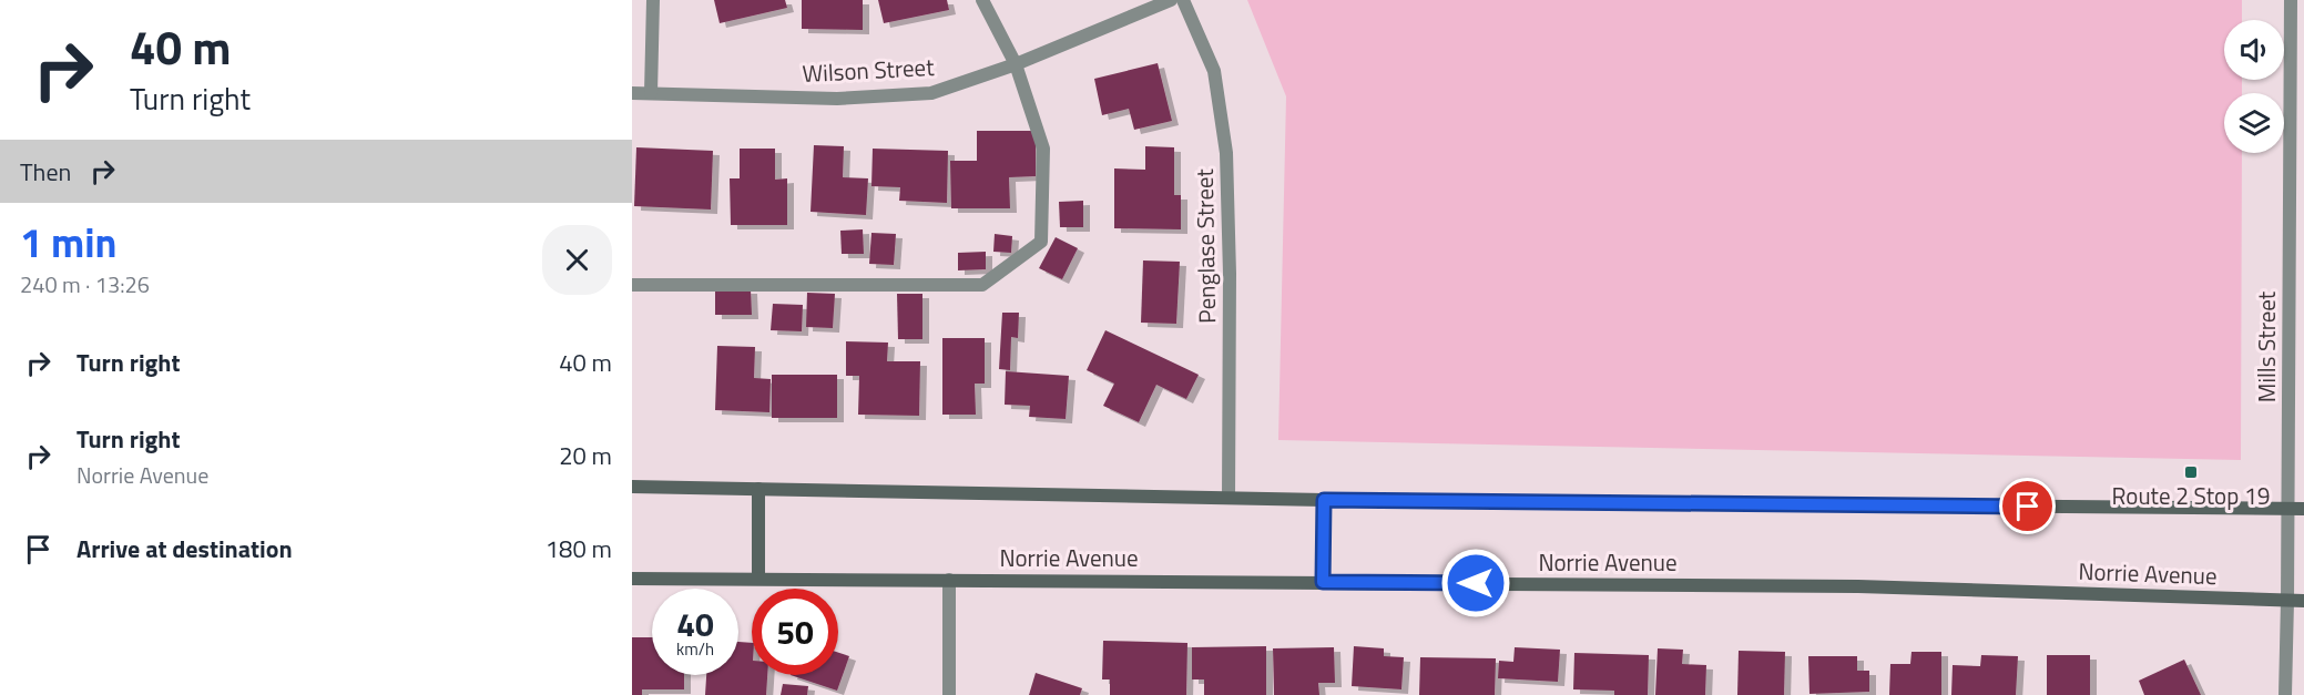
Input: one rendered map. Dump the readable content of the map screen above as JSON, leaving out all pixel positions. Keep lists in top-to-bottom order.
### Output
{
  "streets": {
    "main road": ["Norrie Avenue"],
    "street": ["Wilson Street", "Penglase Street", "Mills Street"]
  },
  "crossings": [
    ["Mills Street", "Norrie Avenue"]
  ],
  "places": {
    "transit": ["Route 2 Stop 19"]
  },
  "page": {
    "turn": ["40 m", "Turn right"],
    "then": "Then",
    "heading": ["1 min", "240 m · 13:26"],
    "list": [
      {
        "name": "Turn right",
        "value": "40 m"
      },
      {
        "name": "Turn right",
        "note": "Norrie Avenue",
        "value": "20 m"
      },
      {
        "name": "Arrive at destination",
        "value": "180 m"
      }
    ],
    "speed": "40 km/h",
    "limit": "50"
  }
}
